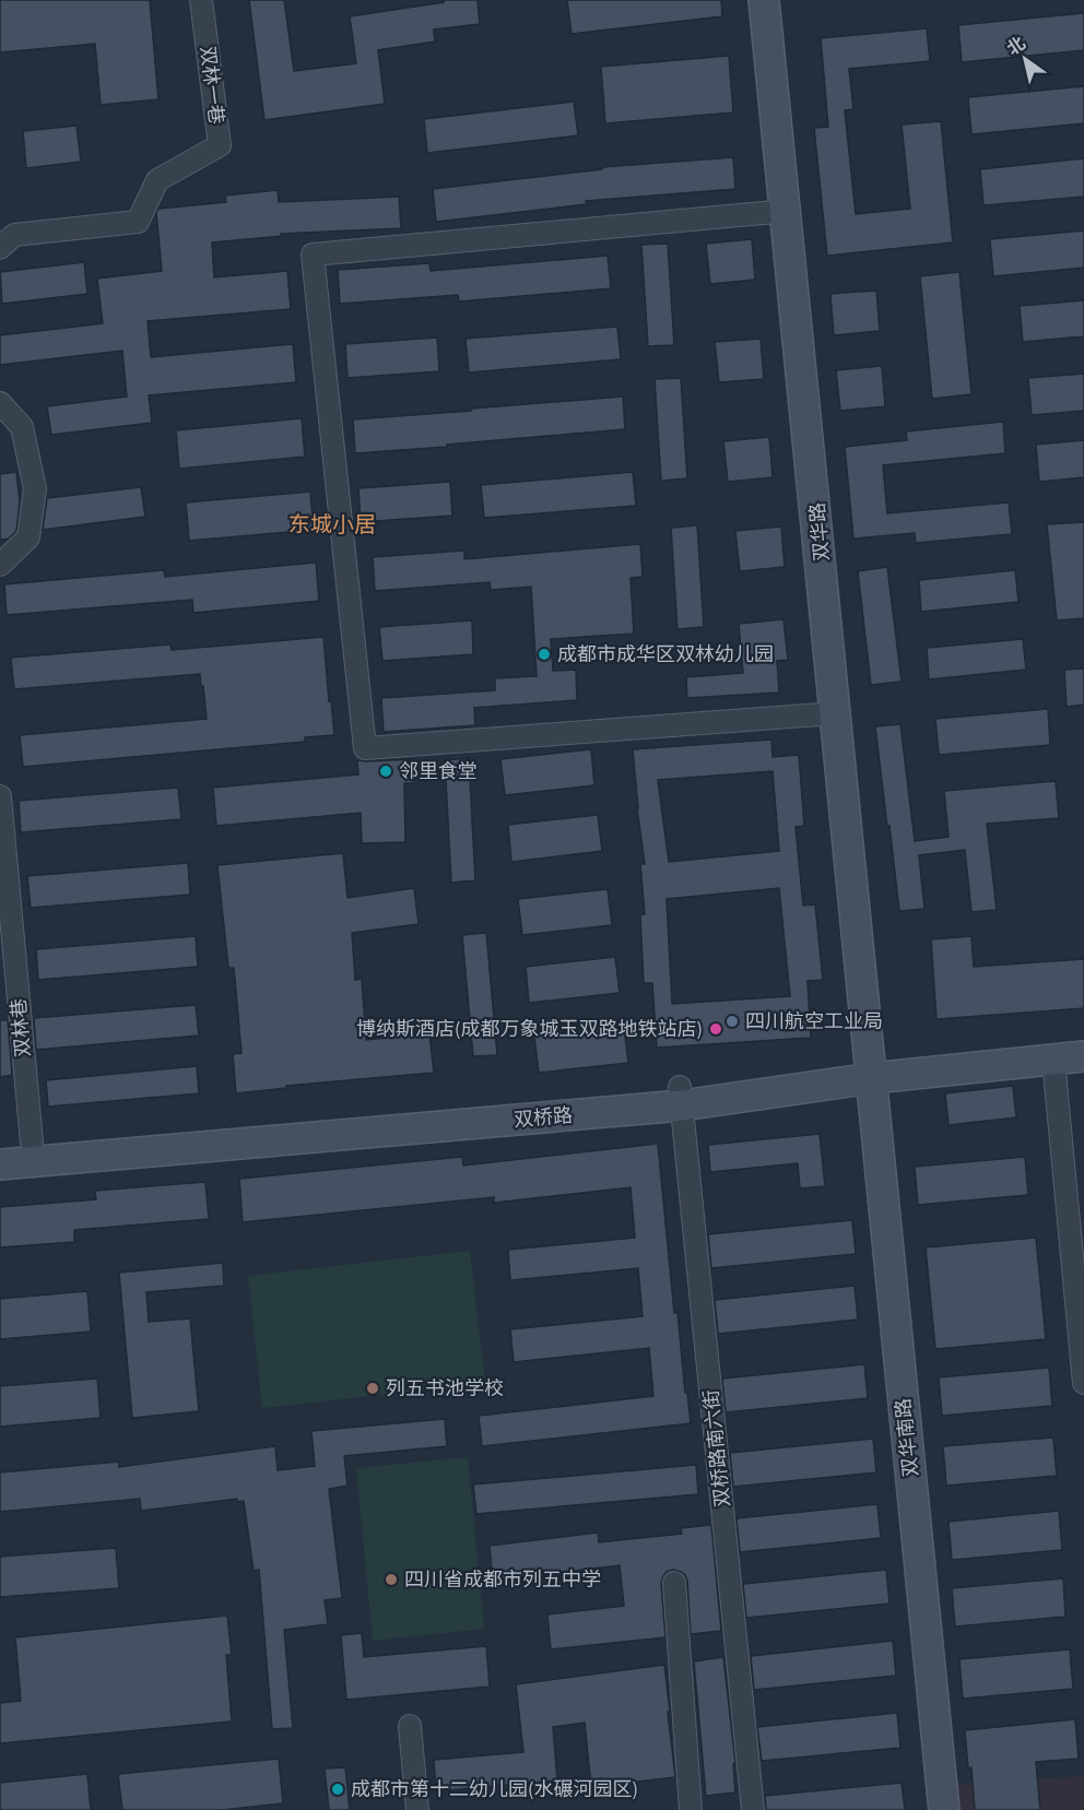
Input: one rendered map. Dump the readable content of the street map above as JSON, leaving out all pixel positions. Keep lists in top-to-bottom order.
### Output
{
  "streets": {
    "main road": ["双华路", "双桥路", "双华南路"],
    "street": ["双林一巷", "双林巷", "双桥路南六街"]
  },
  "crossings": [
    ["双华路", "双桥路"],
    ["双华路", "双华南路"],
    ["双林巷", "双桥路"],
    ["双桥路", "双华南路"],
    ["双桥路", "双桥路南六街"]
  ],
  "districts": ["东城小居"],
  "places": [
    "成都市成华区双林幼儿园",
    "邻里食堂",
    "四川航空工业局",
    "博纳斯酒店(成都万象城玉双路地铁站店)",
    "列五书池学校",
    "四川省成都市列五中学",
    "成都市第十二幼儿园(水碾河园区)"
  ],
  "north": "top left"
}
